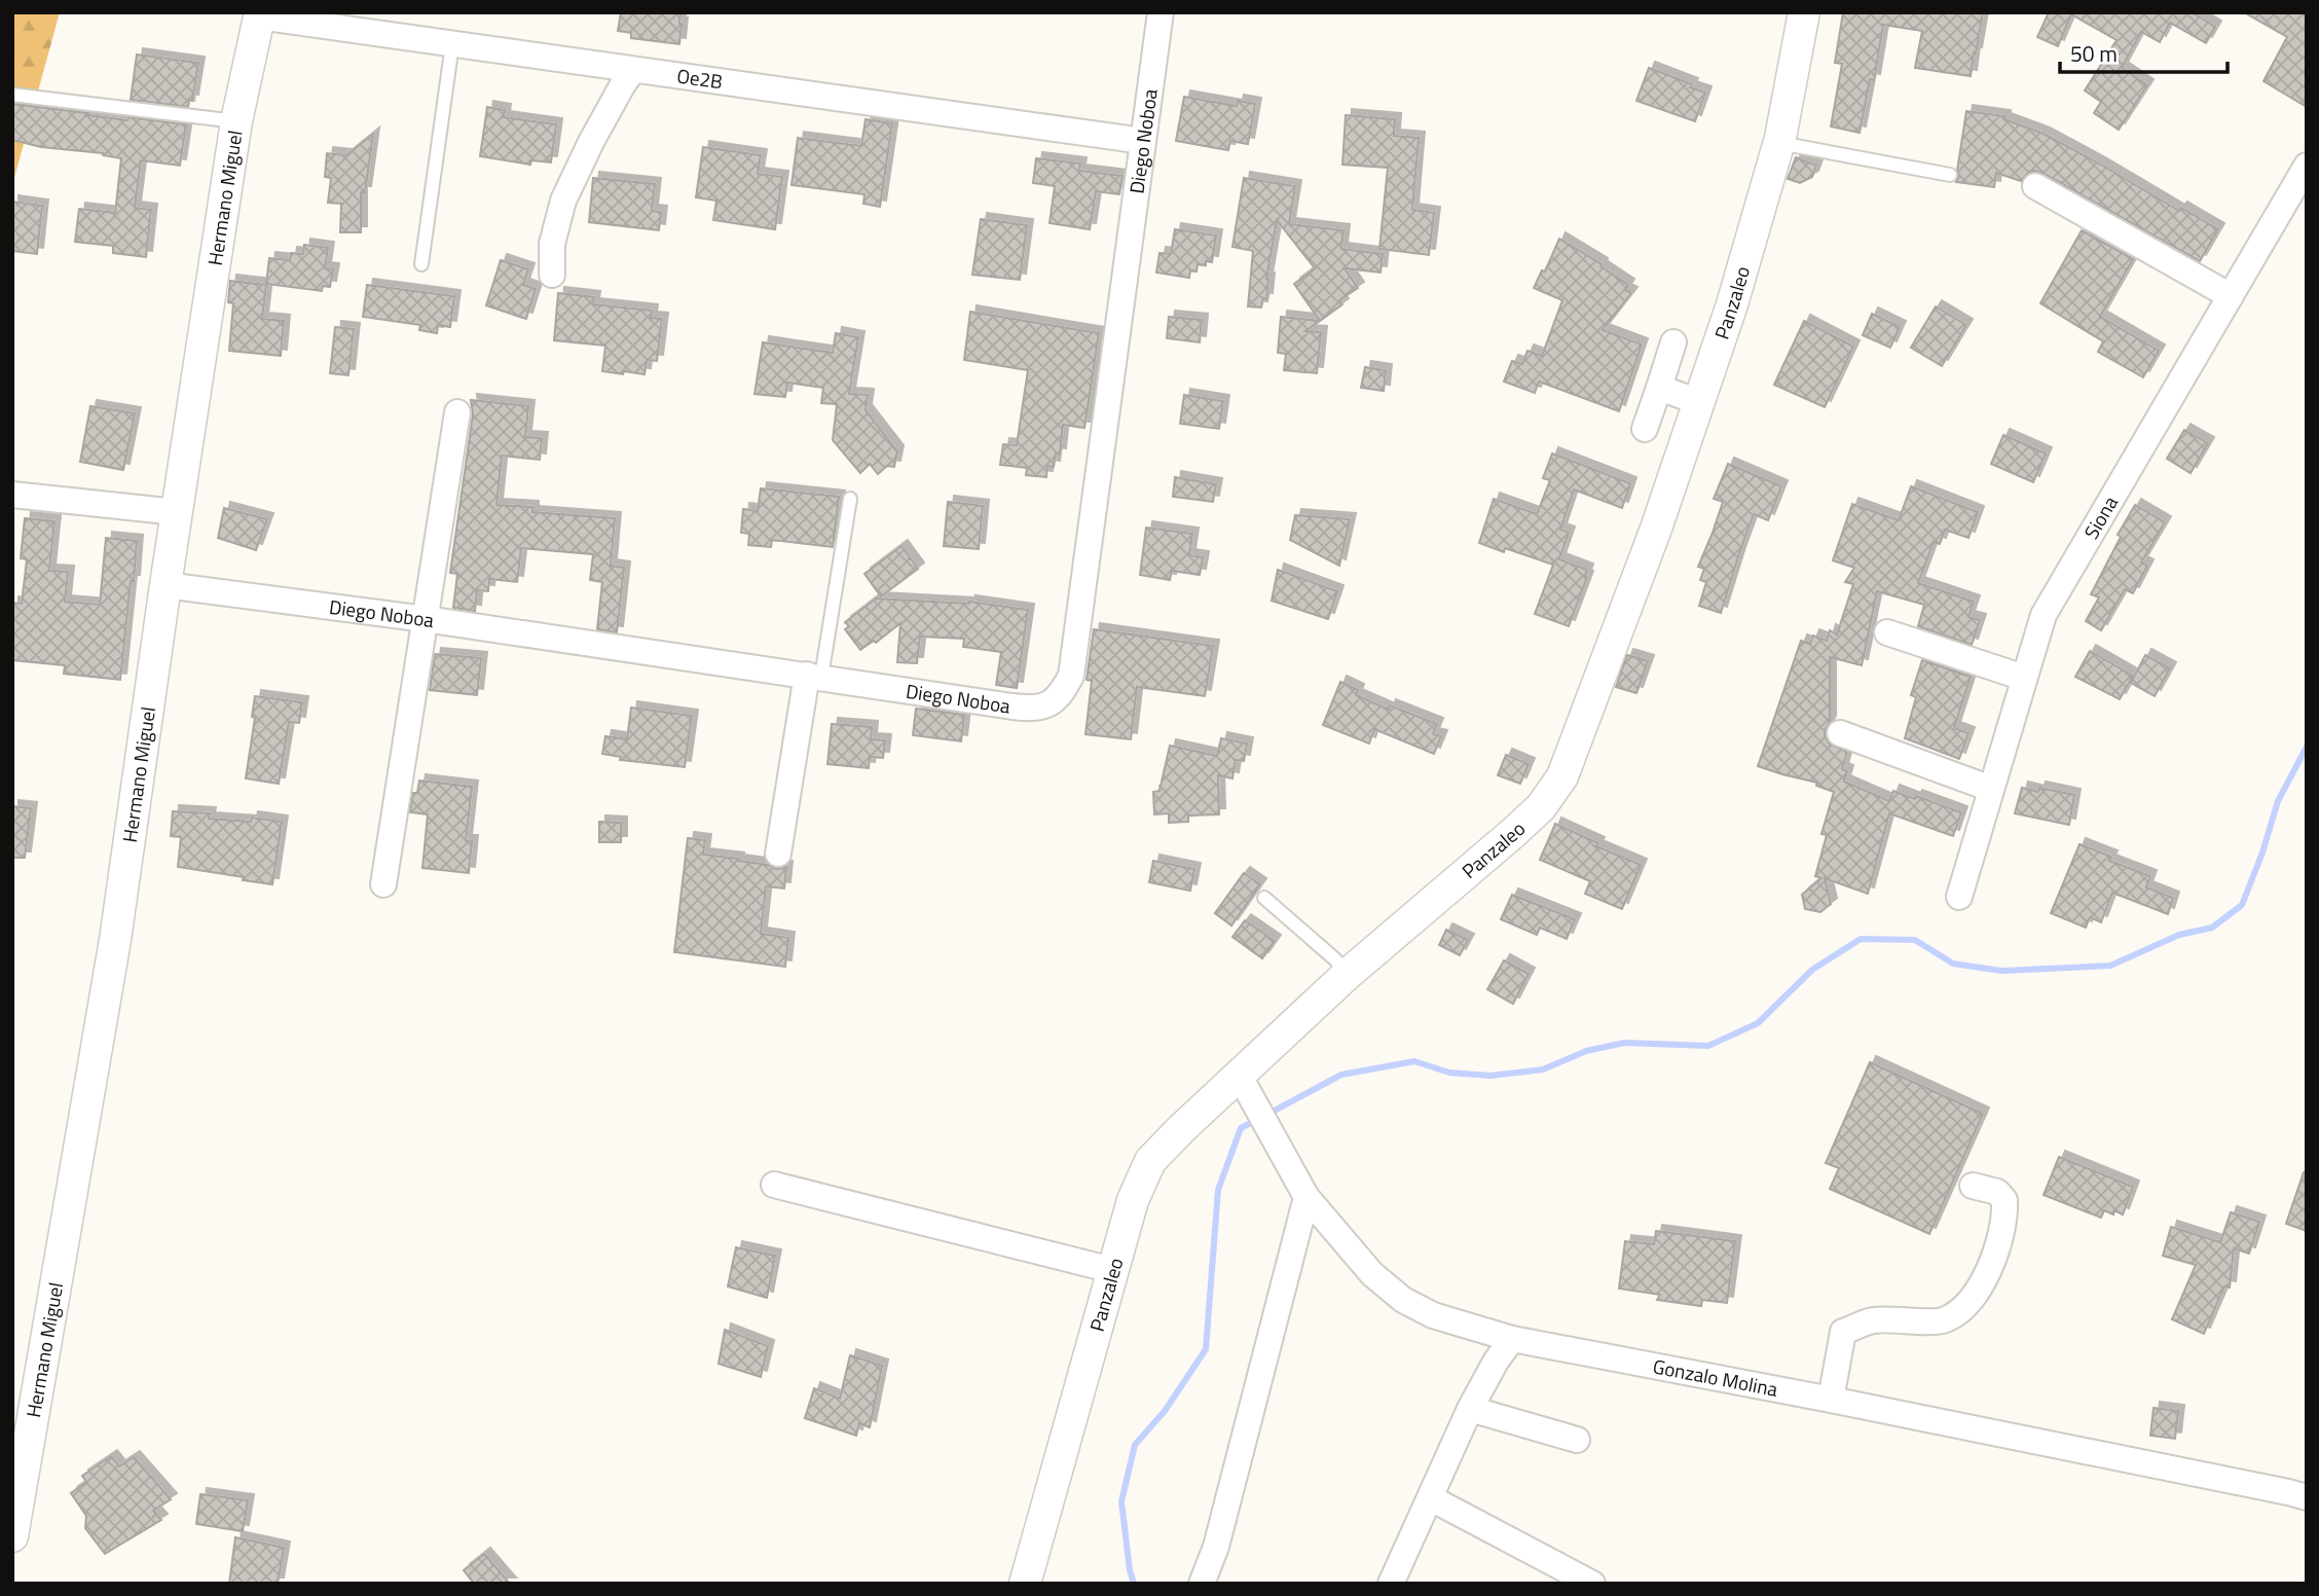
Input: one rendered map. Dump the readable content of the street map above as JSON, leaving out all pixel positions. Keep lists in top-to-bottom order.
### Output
{
  "streets": {
    "street": [
      "Oe2B",
      "Diego Noboa",
      "Hermano Miguel",
      "Panzaleo",
      "Siona",
      "Gonzalo Molina"
    ]
  },
  "crossings": [
    ["Oe2B", "Diego Noboa"],
    ["Oe2B", "Hermano Miguel"],
    ["Diego Noboa", "Hermano Miguel"],
    ["Panzaleo", "Gonzalo Molina"]
  ],
  "scale_bar": "50 m"
}
